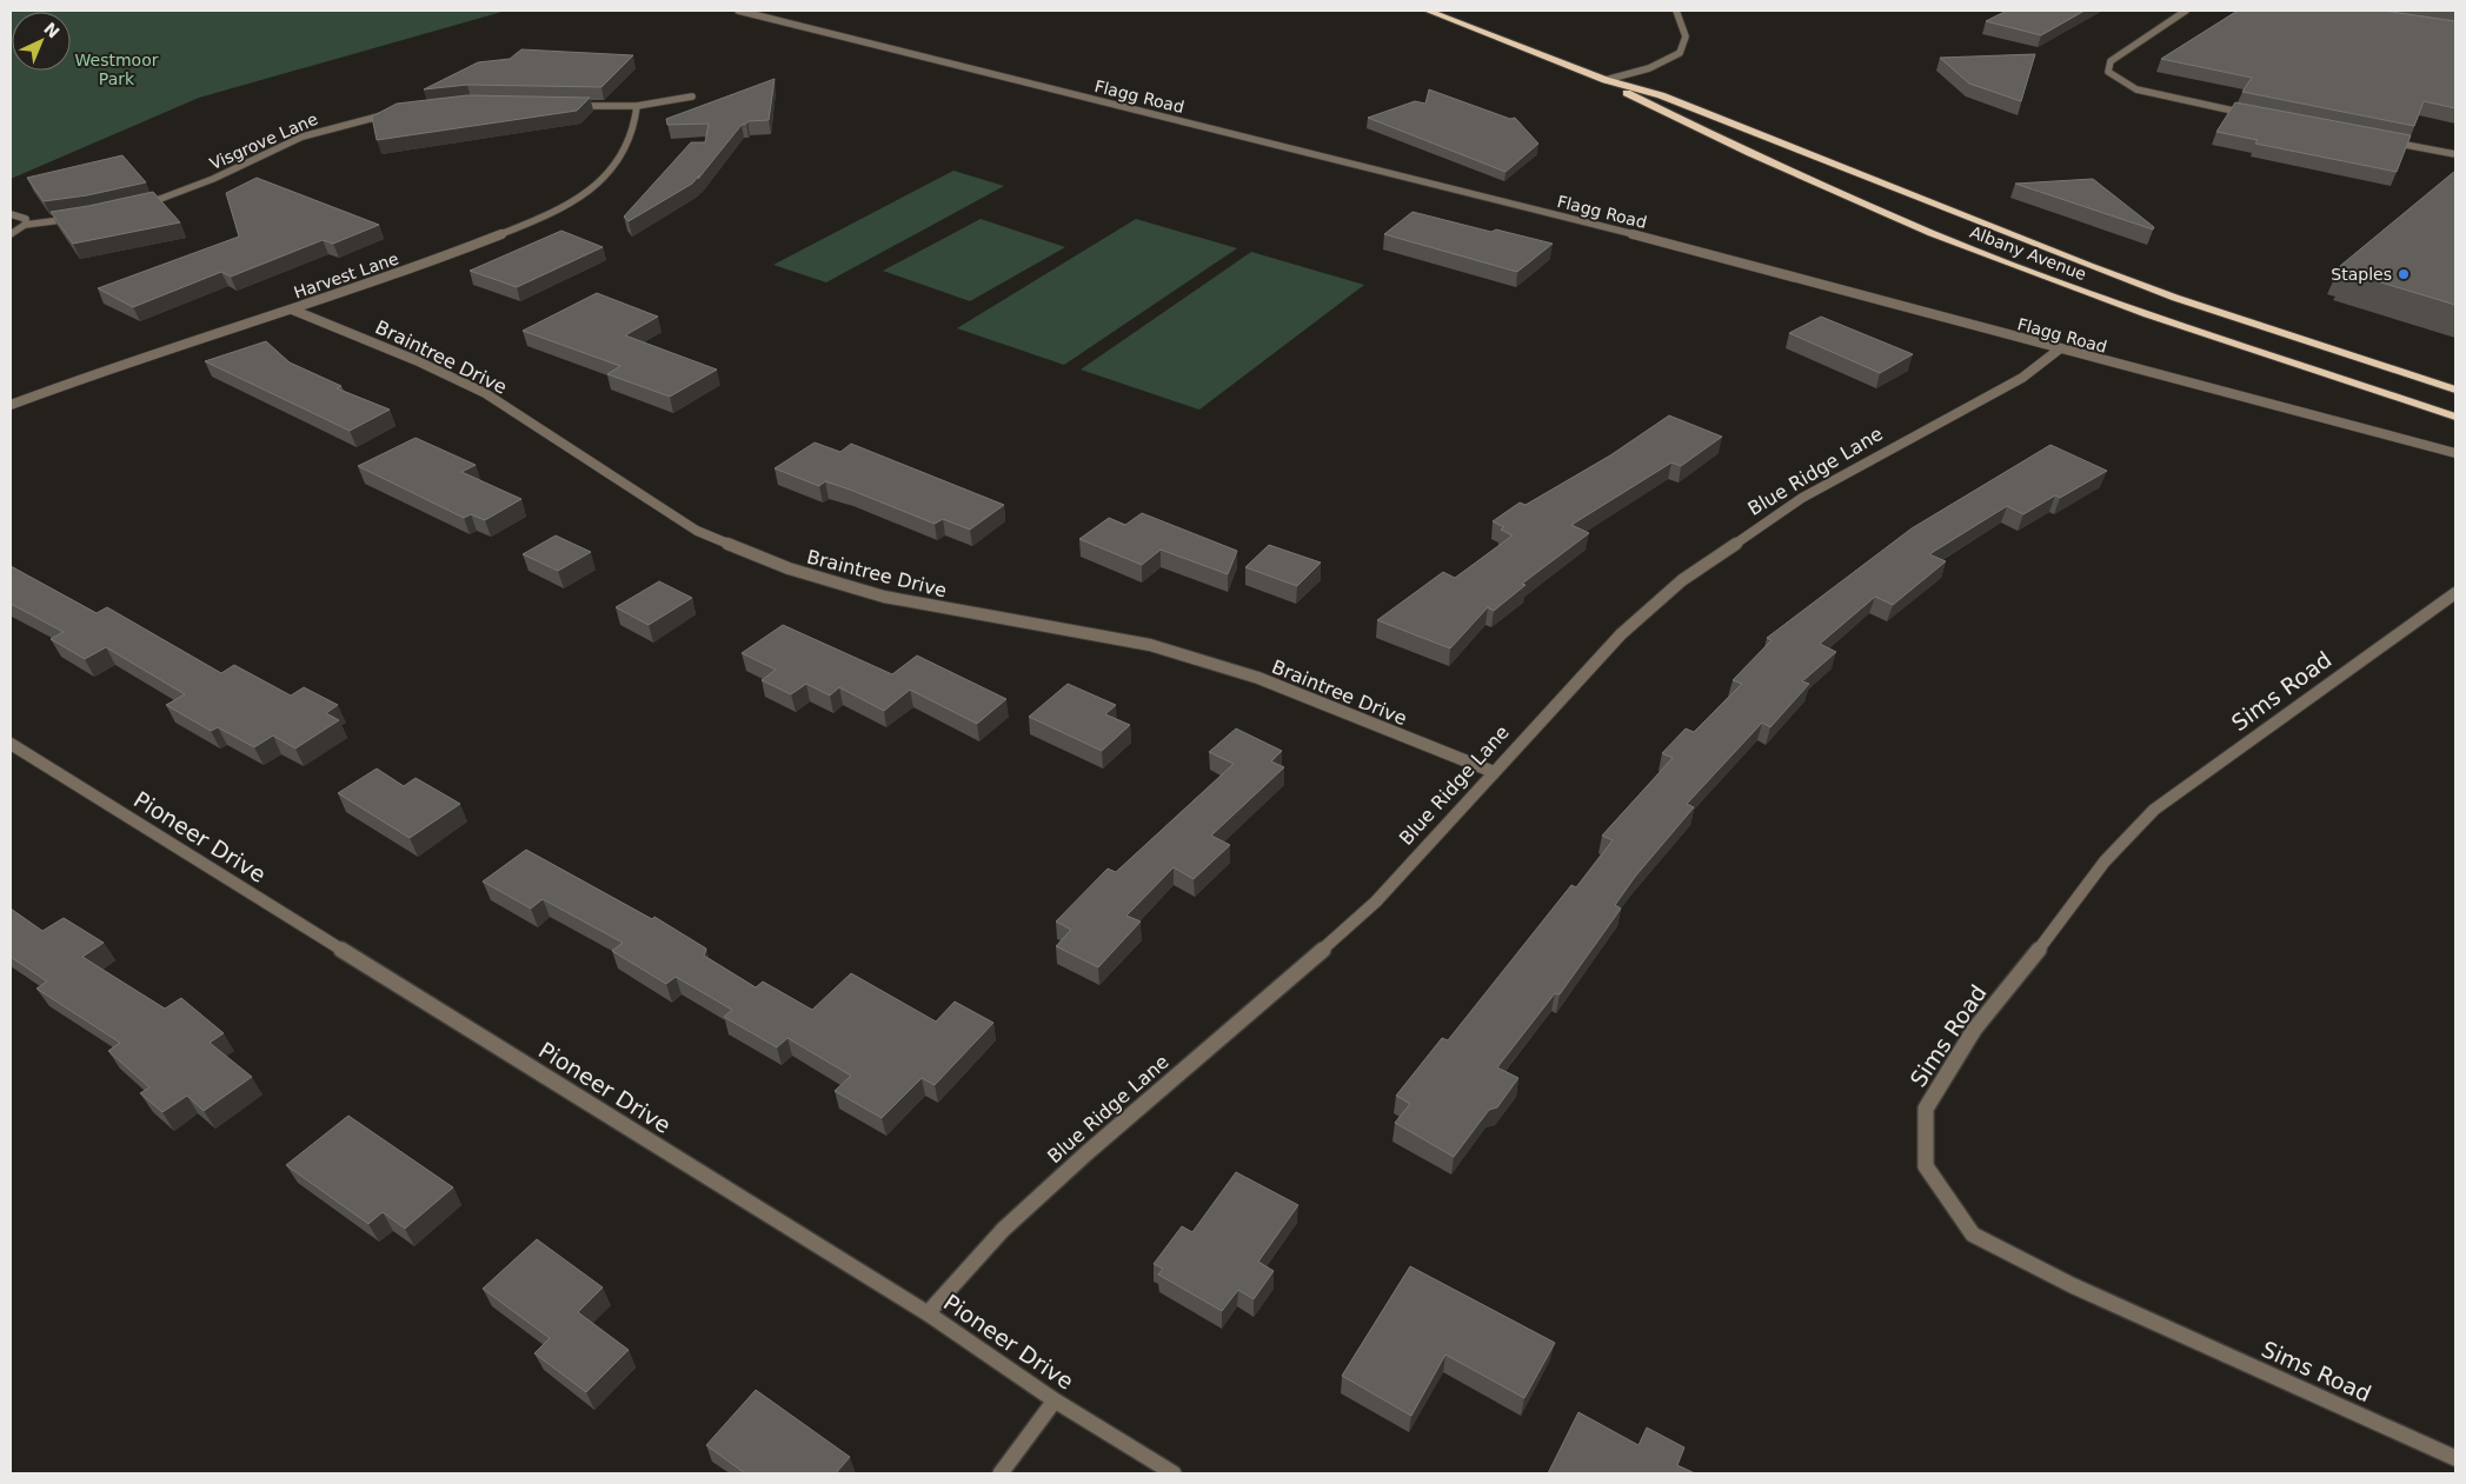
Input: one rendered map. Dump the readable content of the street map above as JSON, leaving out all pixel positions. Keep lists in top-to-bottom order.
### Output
{
  "streets": {
    "highway": ["Albany Avenue"],
    "street": [
      "Flagg Road",
      "Visgrove Lane",
      "Harvest Lane",
      "Braintree Drive",
      "Blue Ridge Lane",
      "Sims Road",
      "Pioneer Drive"
    ]
  },
  "crossings": [
    ["Flagg Road", "Blue Ridge Lane"],
    ["Harvest Lane", "Braintree Drive"],
    ["Braintree Drive", "Blue Ridge Lane"],
    ["Blue Ridge Lane", "Pioneer Drive"]
  ],
  "parks": ["Westmoor Park"],
  "places": ["Staples"],
  "north": "top right"
}
